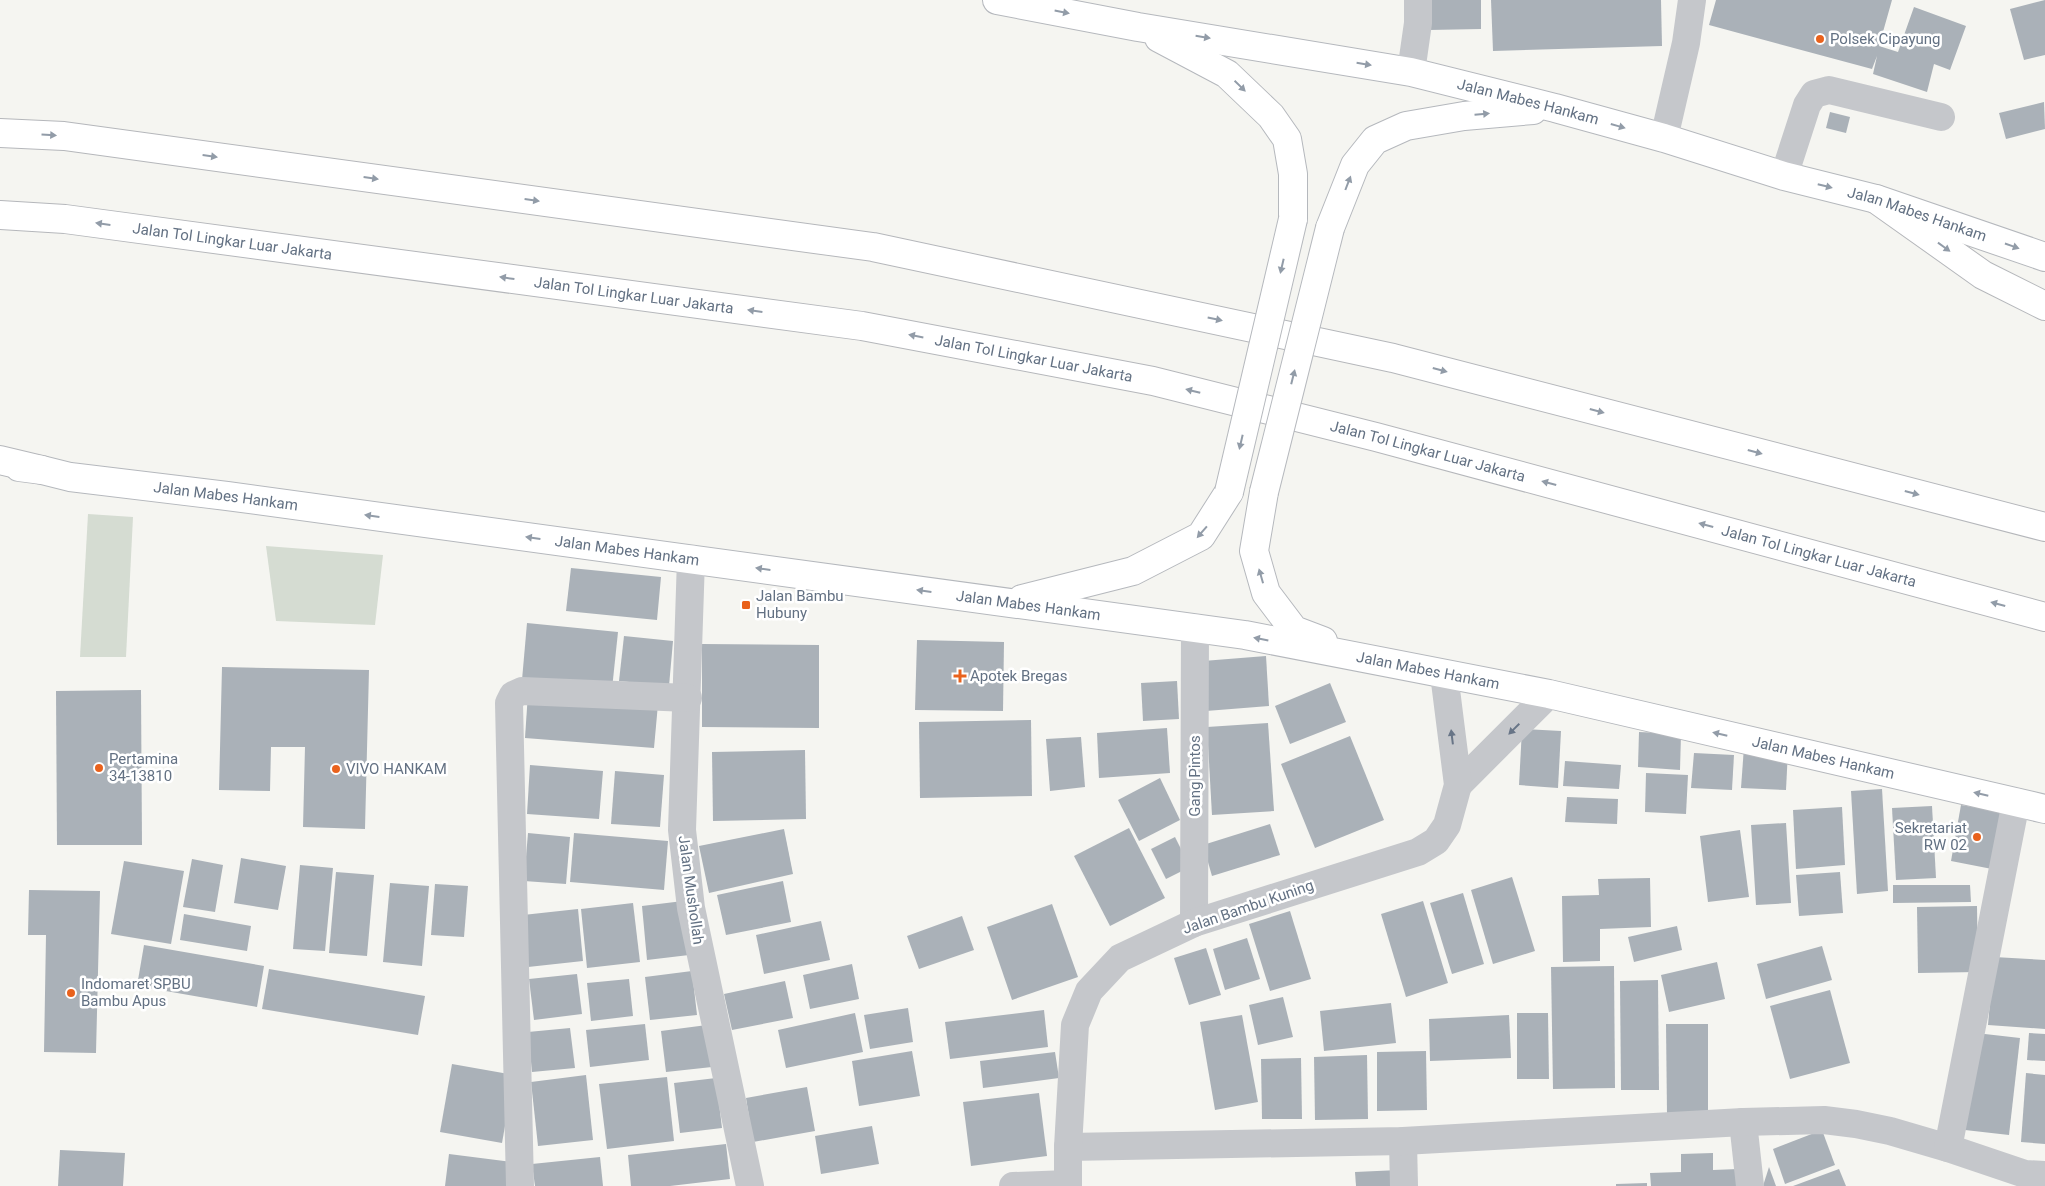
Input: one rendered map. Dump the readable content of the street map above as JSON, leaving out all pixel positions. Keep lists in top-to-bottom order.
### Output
{
  "streets": {
    "main road": ["Jalan Mabes Hankam", "Jalan Tol Lingkar Luar Jakarta"],
    "street": ["Gang Pintos", "Jalan Mushollah", "Jalan Bambu Kuning"]
  },
  "crossings": [
    ["Jalan Mabes Hankam", "Gang Pintos"],
    ["Jalan Mabes Hankam", "Jalan Mushollah"],
    ["Jalan Mabes Hankam", "Jalan Bambu Kuning"],
    ["Gang Pintos", "Jalan Bambu Kuning"]
  ],
  "places": {
    "other": [
      "Polsek Cipayung",
      "Pertamina 34-13810",
      "VIVO HANKAM",
      "Sekretariat RW 02",
      "Indomaret SPBU Bambu Apus"
    ],
    "transit": ["Jalan Bambu Hubuny"],
    "health": ["Apotek Bregas"]
  }
}
